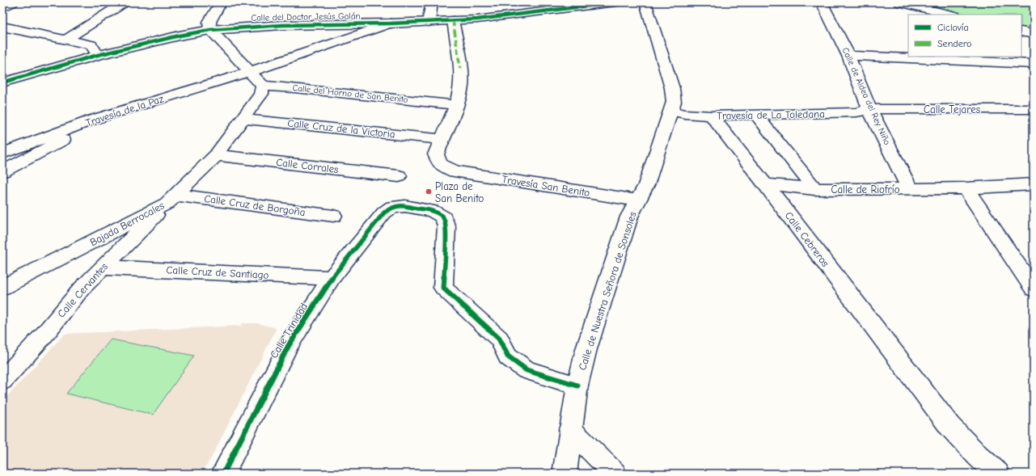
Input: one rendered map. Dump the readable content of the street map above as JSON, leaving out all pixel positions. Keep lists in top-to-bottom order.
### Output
{
  "streets": {
    "street": [
      "Calle del Doctor Jesús Galán",
      "Calle del Horno de San Benito",
      "Calle de Aldea del Rey Niño",
      "Calle Tejares",
      "Travesía de la Paz",
      "Travesía de La Toledana",
      "Calle Cruz de la Victoria",
      "Calle Corrales",
      "Travesía San Benito",
      "Calle de Riofrío",
      "Calle Cruz de Borgoña",
      "Bajada Berrocales",
      "Calle Cebreros",
      "Calle Cruz de Santiago",
      "Calle Cervantes",
      "Calle de Nuestra Señora de Sonsoles",
      "Calle Trinidad"
    ]
  },
  "crossings": [
    ["Calle del Doctor Jesús Galán", "Travesía de la Paz"],
    ["Calle del Horno de San Benito", "Bajada Berrocales"],
    ["Calle de Aldea del Rey Niño", "Calle Tejares"],
    ["Calle de Aldea del Rey Niño", "Travesía de La Toledana"],
    ["Calle de Aldea del Rey Niño", "Calle de Riofrío"],
    ["Calle Tejares", "Travesía de La Toledana"],
    ["Travesía de La Toledana", "Calle Cebreros"],
    ["Travesía de La Toledana", "Calle de Nuestra Señora de Sonsoles"],
    ["Calle Cruz de la Victoria", "Travesía San Benito"],
    ["Calle Cruz de la Victoria", "Bajada Berrocales"],
    ["Calle Corrales", "Bajada Berrocales"],
    ["Travesía San Benito", "Calle de Nuestra Señora de Sonsoles"],
    ["Calle de Riofrío", "Calle Cebreros"],
    ["Calle Cruz de Borgoña", "Bajada Berrocales"],
    ["Calle Cruz de Borgoña", "Calle Cervantes"],
    ["Bajada Berrocales", "Calle Cervantes"],
    ["Calle Cruz de Santiago", "Calle Cervantes"],
    ["Calle Cruz de Santiago", "Calle Trinidad"],
    ["Calle de Nuestra Señora de Sonsoles", "Calle Trinidad"]
  ],
  "places": ["Plaza de San Benito"],
  "legend": ["Ciclovía", "Sendero"]
}
